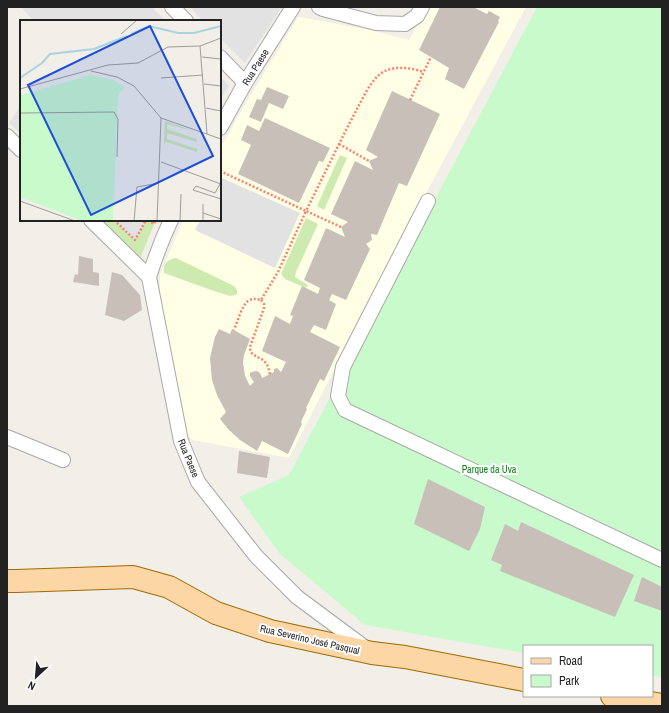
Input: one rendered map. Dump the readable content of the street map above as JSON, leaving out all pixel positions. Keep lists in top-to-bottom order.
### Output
{
  "streets": {
    "main road": ["Rua Severino José Pasqual"],
    "street": ["Rua Paese"]
  },
  "crossings": [
    ["Rua Paese", "Rua Severino José Pasqual"]
  ],
  "parks": ["Parque da Uva"],
  "legend": ["Road", "Park"],
  "north": "bottom left"
}
